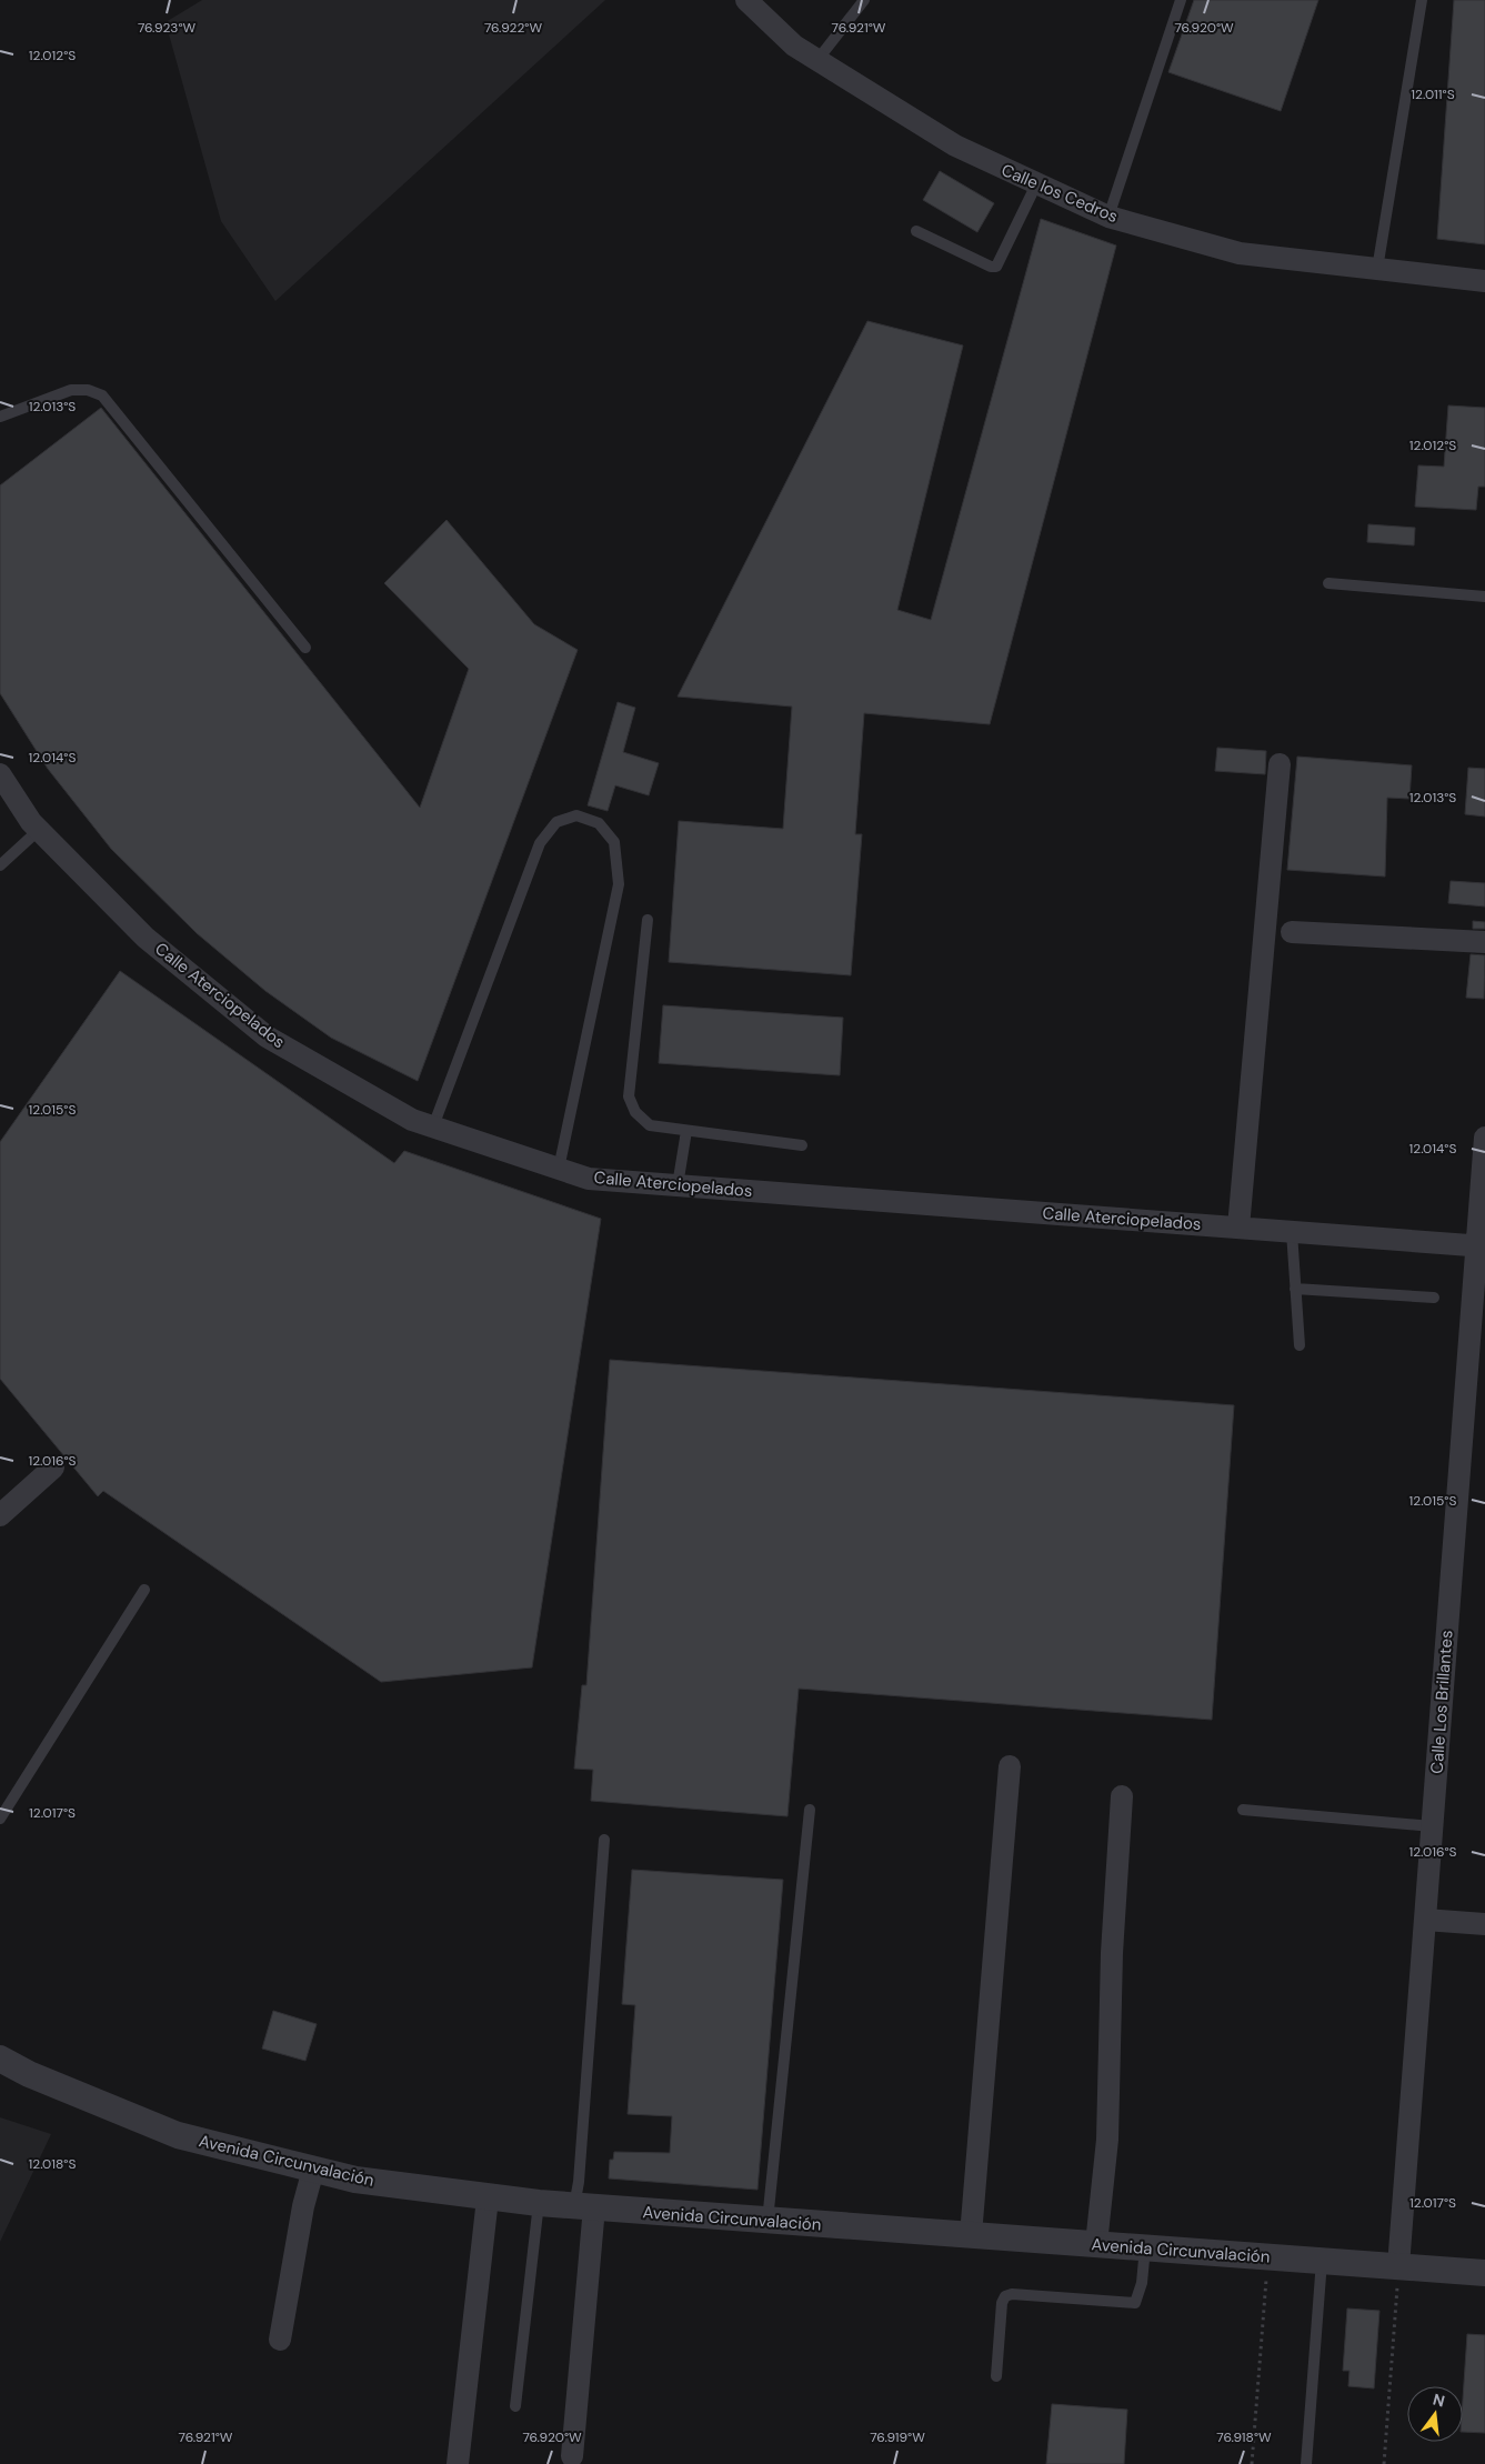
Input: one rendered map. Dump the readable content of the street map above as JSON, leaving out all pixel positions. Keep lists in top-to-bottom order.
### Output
{
  "streets": {
    "street": [
      "Calle los Cedros",
      "Calle Aterciopelados",
      "Calle Los Brillantes",
      "Avenida Circunvalación"
    ]
  },
  "crossings": [
    ["Calle Aterciopelados", "Calle Los Brillantes"],
    ["Calle Los Brillantes", "Avenida Circunvalación"]
  ],
  "north": "top",
  "coordinates": [
    "76.923°W",
    "76.922°W",
    "76.921°W",
    "76.920°W",
    "12.012°S",
    "12.011°S",
    "12.013°S",
    "12.014°S",
    "12.015°S",
    "12.016°S",
    "12.017°S",
    "12.018°S",
    "76.919°W",
    "76.918°W"
  ]
}
